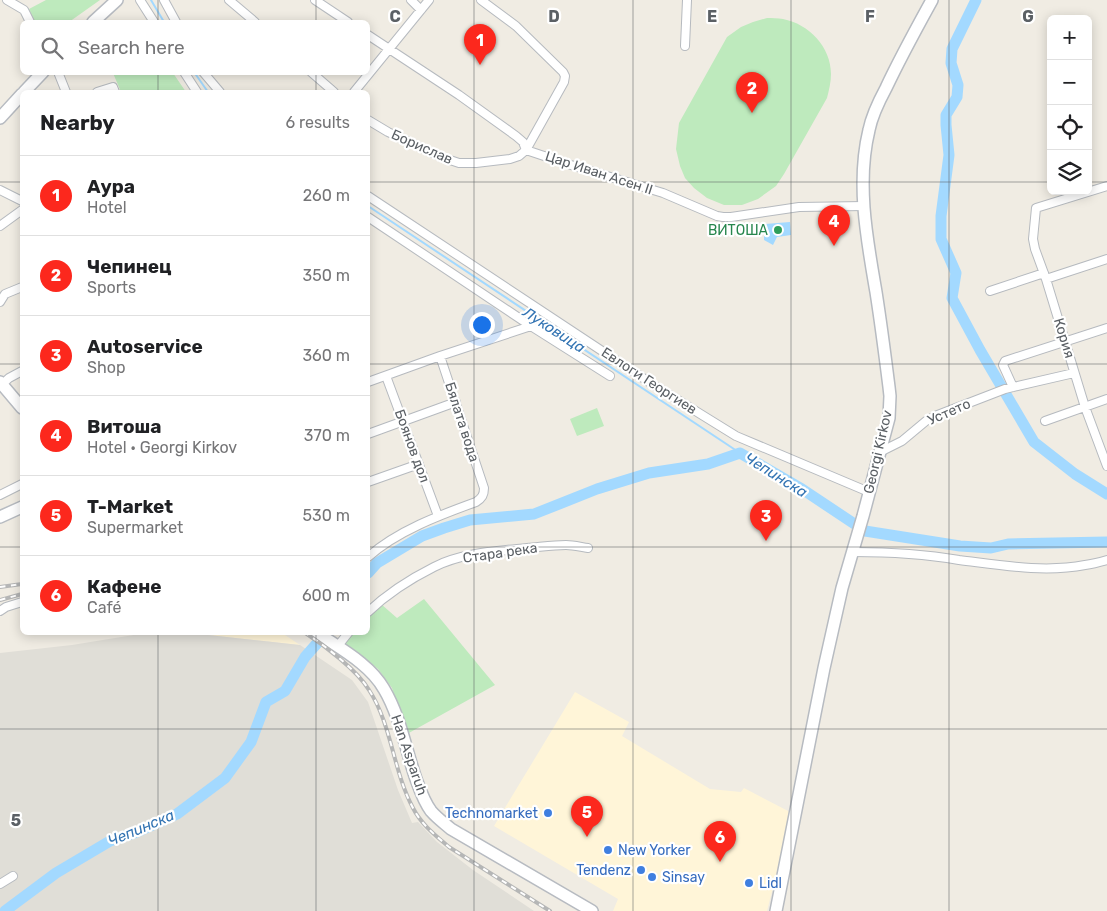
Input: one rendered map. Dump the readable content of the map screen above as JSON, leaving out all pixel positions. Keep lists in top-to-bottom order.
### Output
{
  "streets": {
    "street": [
      "Борислав",
      "Цар Иван Асен II",
      "Кория",
      "Евлоги Георгиев",
      "Устето",
      "Бялата вода",
      "Боянов дол",
      "Georgi Kirkov",
      "Стара река",
      "Han Asparuh"
    ]
  },
  "crossings": [
    ["Борислав", "Цар Иван Асен II"],
    ["Цар Иван Асен II", "Georgi Kirkov"],
    ["Кория", "Устето"],
    ["Евлоги Георгиев", "Georgi Kirkov"],
    ["Устето", "Georgi Kirkov"],
    ["Бялата вода", "Боянов дол"]
  ],
  "water": ["Луковица", "Чепинска"],
  "places": [
    "ВИТОША",
    "Technomarket",
    "New Yorker",
    "Tendenz",
    "Sinsay",
    "Lidl"
  ],
  "page": {
    "map_buttons": ["+", "−"],
    "search": "Search here",
    "pins": [
      "1",
      "2",
      "4",
      "3",
      "5",
      "6"
    ],
    "heading": ["Nearby", "6 results"],
    "list": [
      {
        "mark": "1",
        "name": "Аура",
        "note": "Hotel",
        "value": "260 m"
      },
      {
        "mark": "2",
        "name": "Чепинец",
        "note": "Sports",
        "value": "350 m"
      },
      {
        "mark": "3",
        "name": "Autoservice",
        "note": "Shop",
        "value": "360 m"
      },
      {
        "mark": "4",
        "name": "Витоша",
        "note": "Hotel · Georgi Kirkov",
        "value": "370 m"
      },
      {
        "mark": "5",
        "name": "T-Market",
        "note": "Supermarket",
        "value": "530 m"
      },
      {
        "mark": "6",
        "name": "Кафене",
        "note": "Café",
        "value": "600 m"
      }
    ]
  },
  "grid": {
    "columns": [
      "C",
      "D",
      "E",
      "F",
      "G"
    ],
    "rows": ["5"]
  }
}
